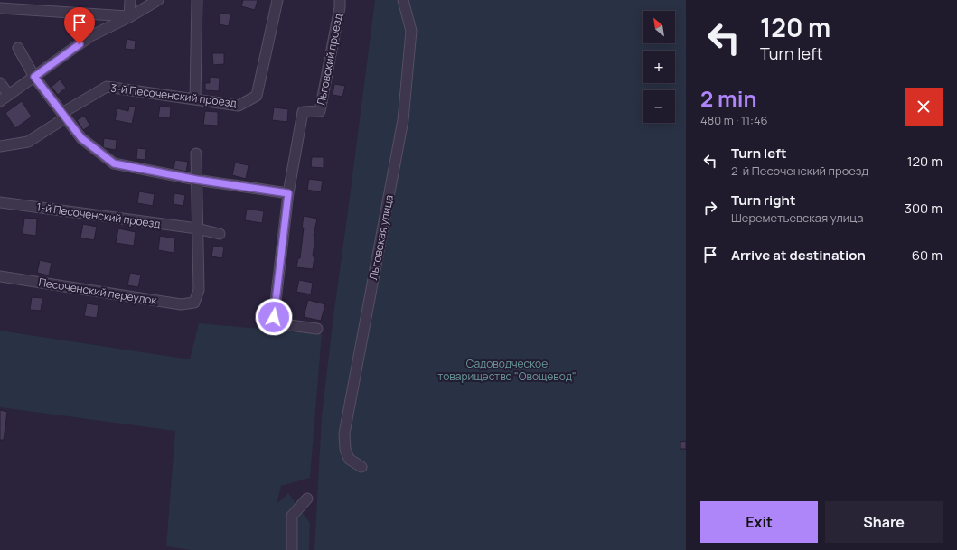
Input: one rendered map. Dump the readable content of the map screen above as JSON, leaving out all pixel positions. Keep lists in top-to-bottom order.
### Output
{
  "streets": {
    "street": [
      "Льговский проезд",
      "3-й Песоченский проезд",
      "1-й Песоченский проезд",
      "Льговская улица",
      "Песоченский переулок"
    ]
  },
  "crossings": [
    ["1-й Песоченский проезд", "Песоченский переулок"]
  ],
  "parks": ["Садоводческое товарищество \"Овощевод\""],
  "north": "top left",
  "page": {
    "turn": ["120 m", "Turn left"],
    "map_buttons": ["+", "−"],
    "heading": ["2 min", "480 m · 11:46"],
    "list": [
      {
        "name": "Turn left",
        "note": "2-й Песоченский проезд",
        "value": "120 m"
      },
      {
        "name": "Turn right",
        "note": "Шереметьевская улица",
        "value": "300 m"
      },
      {
        "name": "Arrive at destination",
        "value": "60 m"
      }
    ],
    "buttons": ["Exit", "Share"]
  }
}
